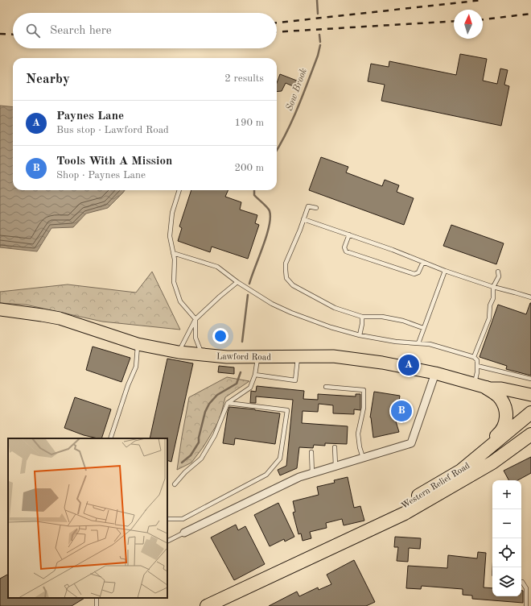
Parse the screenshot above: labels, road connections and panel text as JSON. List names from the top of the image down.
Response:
{
  "streets": {
    "highway": ["Western Relief Road"],
    "main road": ["Lawford Road"]
  },
  "water": ["Sow Brook"],
  "north": "top",
  "page": {
    "search": "Search here",
    "heading": ["Nearby", "2 results"],
    "list": [
      {
        "mark": "A",
        "name": "Paynes Lane",
        "note": "Bus stop · Lawford Road",
        "value": "190 m"
      },
      {
        "mark": "B",
        "name": "Tools With A Mission",
        "note": "Shop · Paynes Lane",
        "value": "200 m"
      }
    ],
    "pins": ["A", "B"],
    "map_buttons": ["+", "−"]
  }
}
